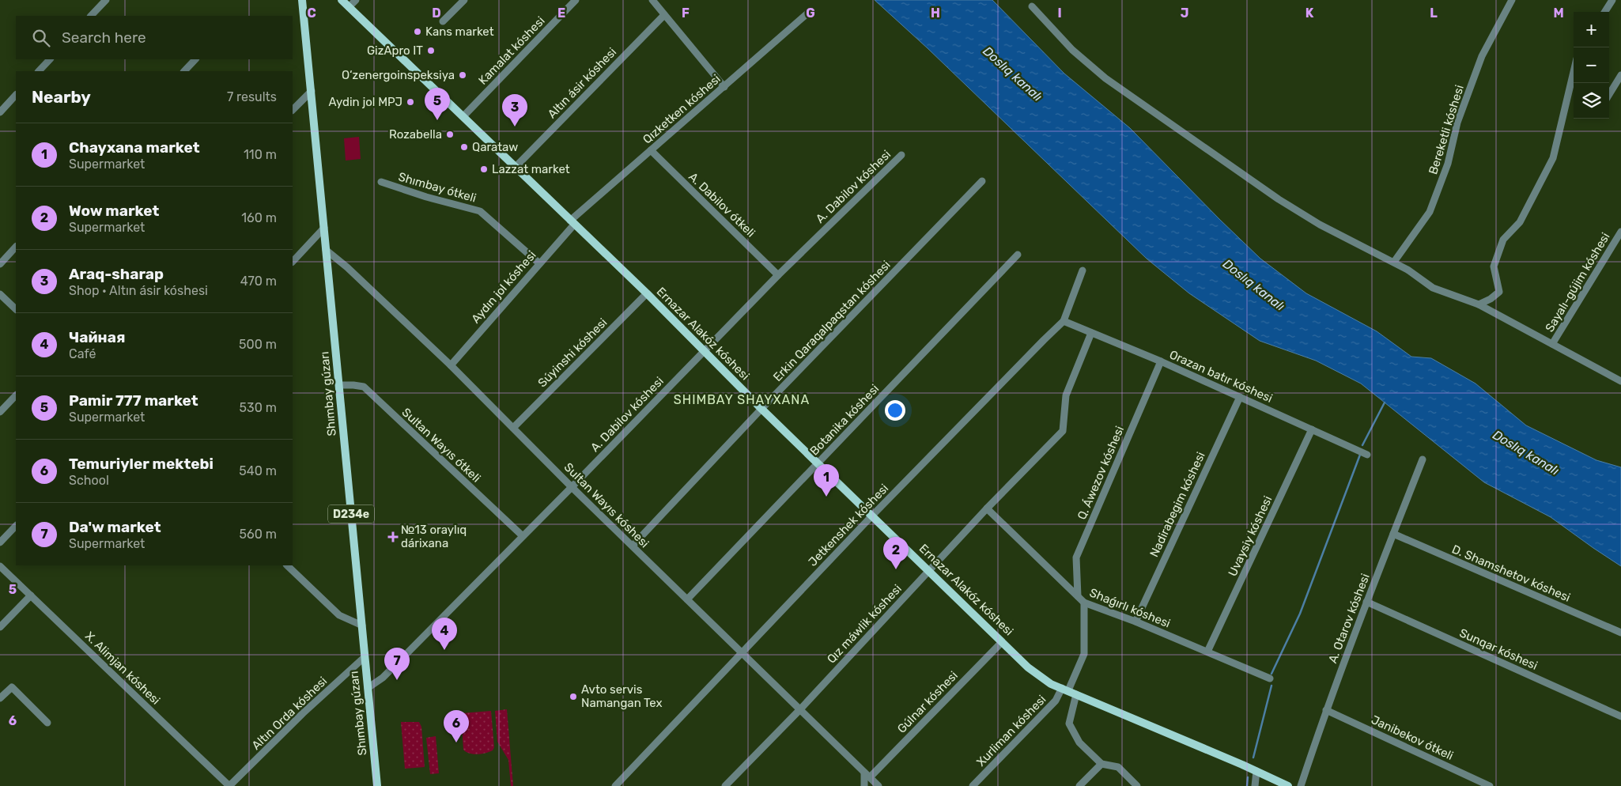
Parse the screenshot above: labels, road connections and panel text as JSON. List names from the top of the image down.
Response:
{
  "streets": {
    "main road": ["Ernazar Alakóz kóshesi", "Shımbay gúzarı", "D234e"],
    "street": [
      "Kamalat kóshesi",
      "Altın ásir kóshesi",
      "Qızketken kóshesi",
      "Bereketli kóshesi",
      "A. Dabilov kóshesi",
      "Shımbay ótkeli",
      "A. Dabilov ótkeli",
      "Sayalı-gújim kóshesi",
      "Aydın jol kóshesi",
      "Erkin Qaraqalpaqstan kóshesi",
      "Súyinshi kóshesi",
      "Orazan batır kóshesi",
      "Botanika kóshesi",
      "Sultan Wayıs ótkeli",
      "Q. Áwezov kóshesi",
      "Nadirabegim kóshesi",
      "Sultan Wayıs kóshesi",
      "Jetkenshek kóshesi",
      "Uvaysiy kóshesi",
      "D. Shamshetov kóshesi",
      "Shaǵırlı kóshesi",
      "A. Otarov kóshesi",
      "Qız máwlik kóshesi",
      "Sunqar kóshesi",
      "X. Alimjan kóshesi",
      "Gúlnar kóshesi",
      "Altın Orda kóshesi",
      "Xurliman kóshesi",
      "Janibekov ótkeli"
    ]
  },
  "crossings": [
    ["Kamalat kóshesi", "Ernazar Alakóz kóshesi"],
    ["Altın ásir kóshesi", "Ernazar Alakóz kóshesi"],
    ["Qızketken kóshesi", "A. Dabilov ótkeli"],
    ["Qızketken kóshesi", "Aydın jol kóshesi"],
    ["Qızketken kóshesi", "Ernazar Alakóz kóshesi"],
    ["A. Dabilov kóshesi", "A. Dabilov ótkeli"],
    ["A. Dabilov kóshesi", "Ernazar Alakóz kóshesi"],
    ["A. Dabilov kóshesi", "Shımbay gúzarı"],
    ["A. Dabilov kóshesi", "Sultan Wayıs ótkeli"],
    ["A. Dabilov kóshesi", "Sultan Wayıs kóshesi"],
    ["Shımbay ótkeli", "Aydın jol kóshesi"],
    ["Aydın jol kóshesi", "Ernazar Alakóz kóshesi"],
    ["Aydın jol kóshesi", "Sultan Wayıs kóshesi"],
    ["Erkin Qaraqalpaqstan kóshesi", "Ernazar Alakóz kóshesi"],
    ["Erkin Qaraqalpaqstan kóshesi", "Sultan Wayıs kóshesi"],
    ["Ernazar Alakóz kóshesi", "Súyinshi kóshesi"],
    ["Ernazar Alakóz kóshesi", "Botanika kóshesi"],
    ["Ernazar Alakóz kóshesi", "Jetkenshek kóshesi"],
    ["Ernazar Alakóz kóshesi", "Qız máwlik kóshesi"],
    ["Ernazar Alakóz kóshesi", "Gúlnar kóshesi"],
    ["Ernazar Alakóz kóshesi", "Xurliman kóshesi"],
    ["Súyinshi kóshesi", "Sultan Wayıs kóshesi"],
    ["Orazan batır kóshesi", "Q. Áwezov kóshesi"],
    ["Orazan batır kóshesi", "Nadirabegim kóshesi"],
    ["Orazan batır kóshesi", "Jetkenshek kóshesi"],
    ["Orazan batır kóshesi", "Uvaysiy kóshesi"],
    ["Orazan batır kóshesi", "Qız máwlik kóshesi"],
    ["Shımbay gúzarı", "Sultan Wayıs ótkeli"],
    ["Shımbay gúzarı", "Sultan Wayıs kóshesi"],
    ["Shımbay gúzarı", "Altın Orda kóshesi"],
    ["Botanika kóshesi", "Sultan Wayıs kóshesi"],
    ["Q. Áwezov kóshesi", "Shaǵırlı kóshesi"],
    ["Nadirabegim kóshesi", "Shaǵırlı kóshesi"],
    ["Sultan Wayıs kóshesi", "Jetkenshek kóshesi"],
    ["Sultan Wayıs kóshesi", "Qız máwlik kóshesi"],
    ["Sultan Wayıs kóshesi", "Gúlnar kóshesi"],
    ["Uvaysiy kóshesi", "Shaǵırlı kóshesi"],
    ["D. Shamshetov kóshesi", "A. Otarov kóshesi"],
    ["Shaǵırlı kóshesi", "Qız máwlik kóshesi"],
    ["Shaǵırlı kóshesi", "Xurliman kóshesi"],
    ["A. Otarov kóshesi", "Sunqar kóshesi"],
    ["A. Otarov kóshesi", "Janibekov ótkeli"],
    ["X. Alimjan kóshesi", "Altın Orda kóshesi"]
  ],
  "districts": ["SHIMBAY SHAYXANA"],
  "water": ["Doslıq kanalı"],
  "places": {
    "other": [
      "Kans market",
      "GizApro IT",
      "O‘zenergoinspeksiya",
      "Aydin jol MPJ",
      "Rozabella",
      "Qarataw",
      "Lazzat market",
      "Avto servis Namangan Tex"
    ],
    "health": ["№13 oraylıq dárixana"]
  },
  "page": {
    "map_buttons": ["+", "−"],
    "search": "Search here",
    "heading": ["Nearby", "7 results"],
    "pins": [
      "5",
      "3",
      "1",
      "2",
      "4",
      "7",
      "6"
    ],
    "list": [
      {
        "mark": "1",
        "name": "Chayxana market",
        "note": "Supermarket",
        "value": "110 m"
      },
      {
        "mark": "2",
        "name": "Wow market",
        "note": "Supermarket",
        "value": "160 m"
      },
      {
        "mark": "3",
        "name": "Araq-sharap",
        "note": "Shop · Altın ásir kóshesi",
        "value": "470 m"
      },
      {
        "mark": "4",
        "name": "Чайная",
        "note": "Café",
        "value": "500 m"
      },
      {
        "mark": "5",
        "name": "Pamir 777 market",
        "note": "Supermarket",
        "value": "530 m"
      },
      {
        "mark": "6",
        "name": "Temuriyler mektebi",
        "note": "School",
        "value": "540 m"
      },
      {
        "mark": "7",
        "name": "Da'w market",
        "note": "Supermarket",
        "value": "560 m"
      }
    ]
  },
  "grid": {
    "columns": [
      "C",
      "D",
      "E",
      "F",
      "G",
      "H",
      "I",
      "J",
      "K",
      "L",
      "M"
    ],
    "rows": ["5", "6"]
  }
}
